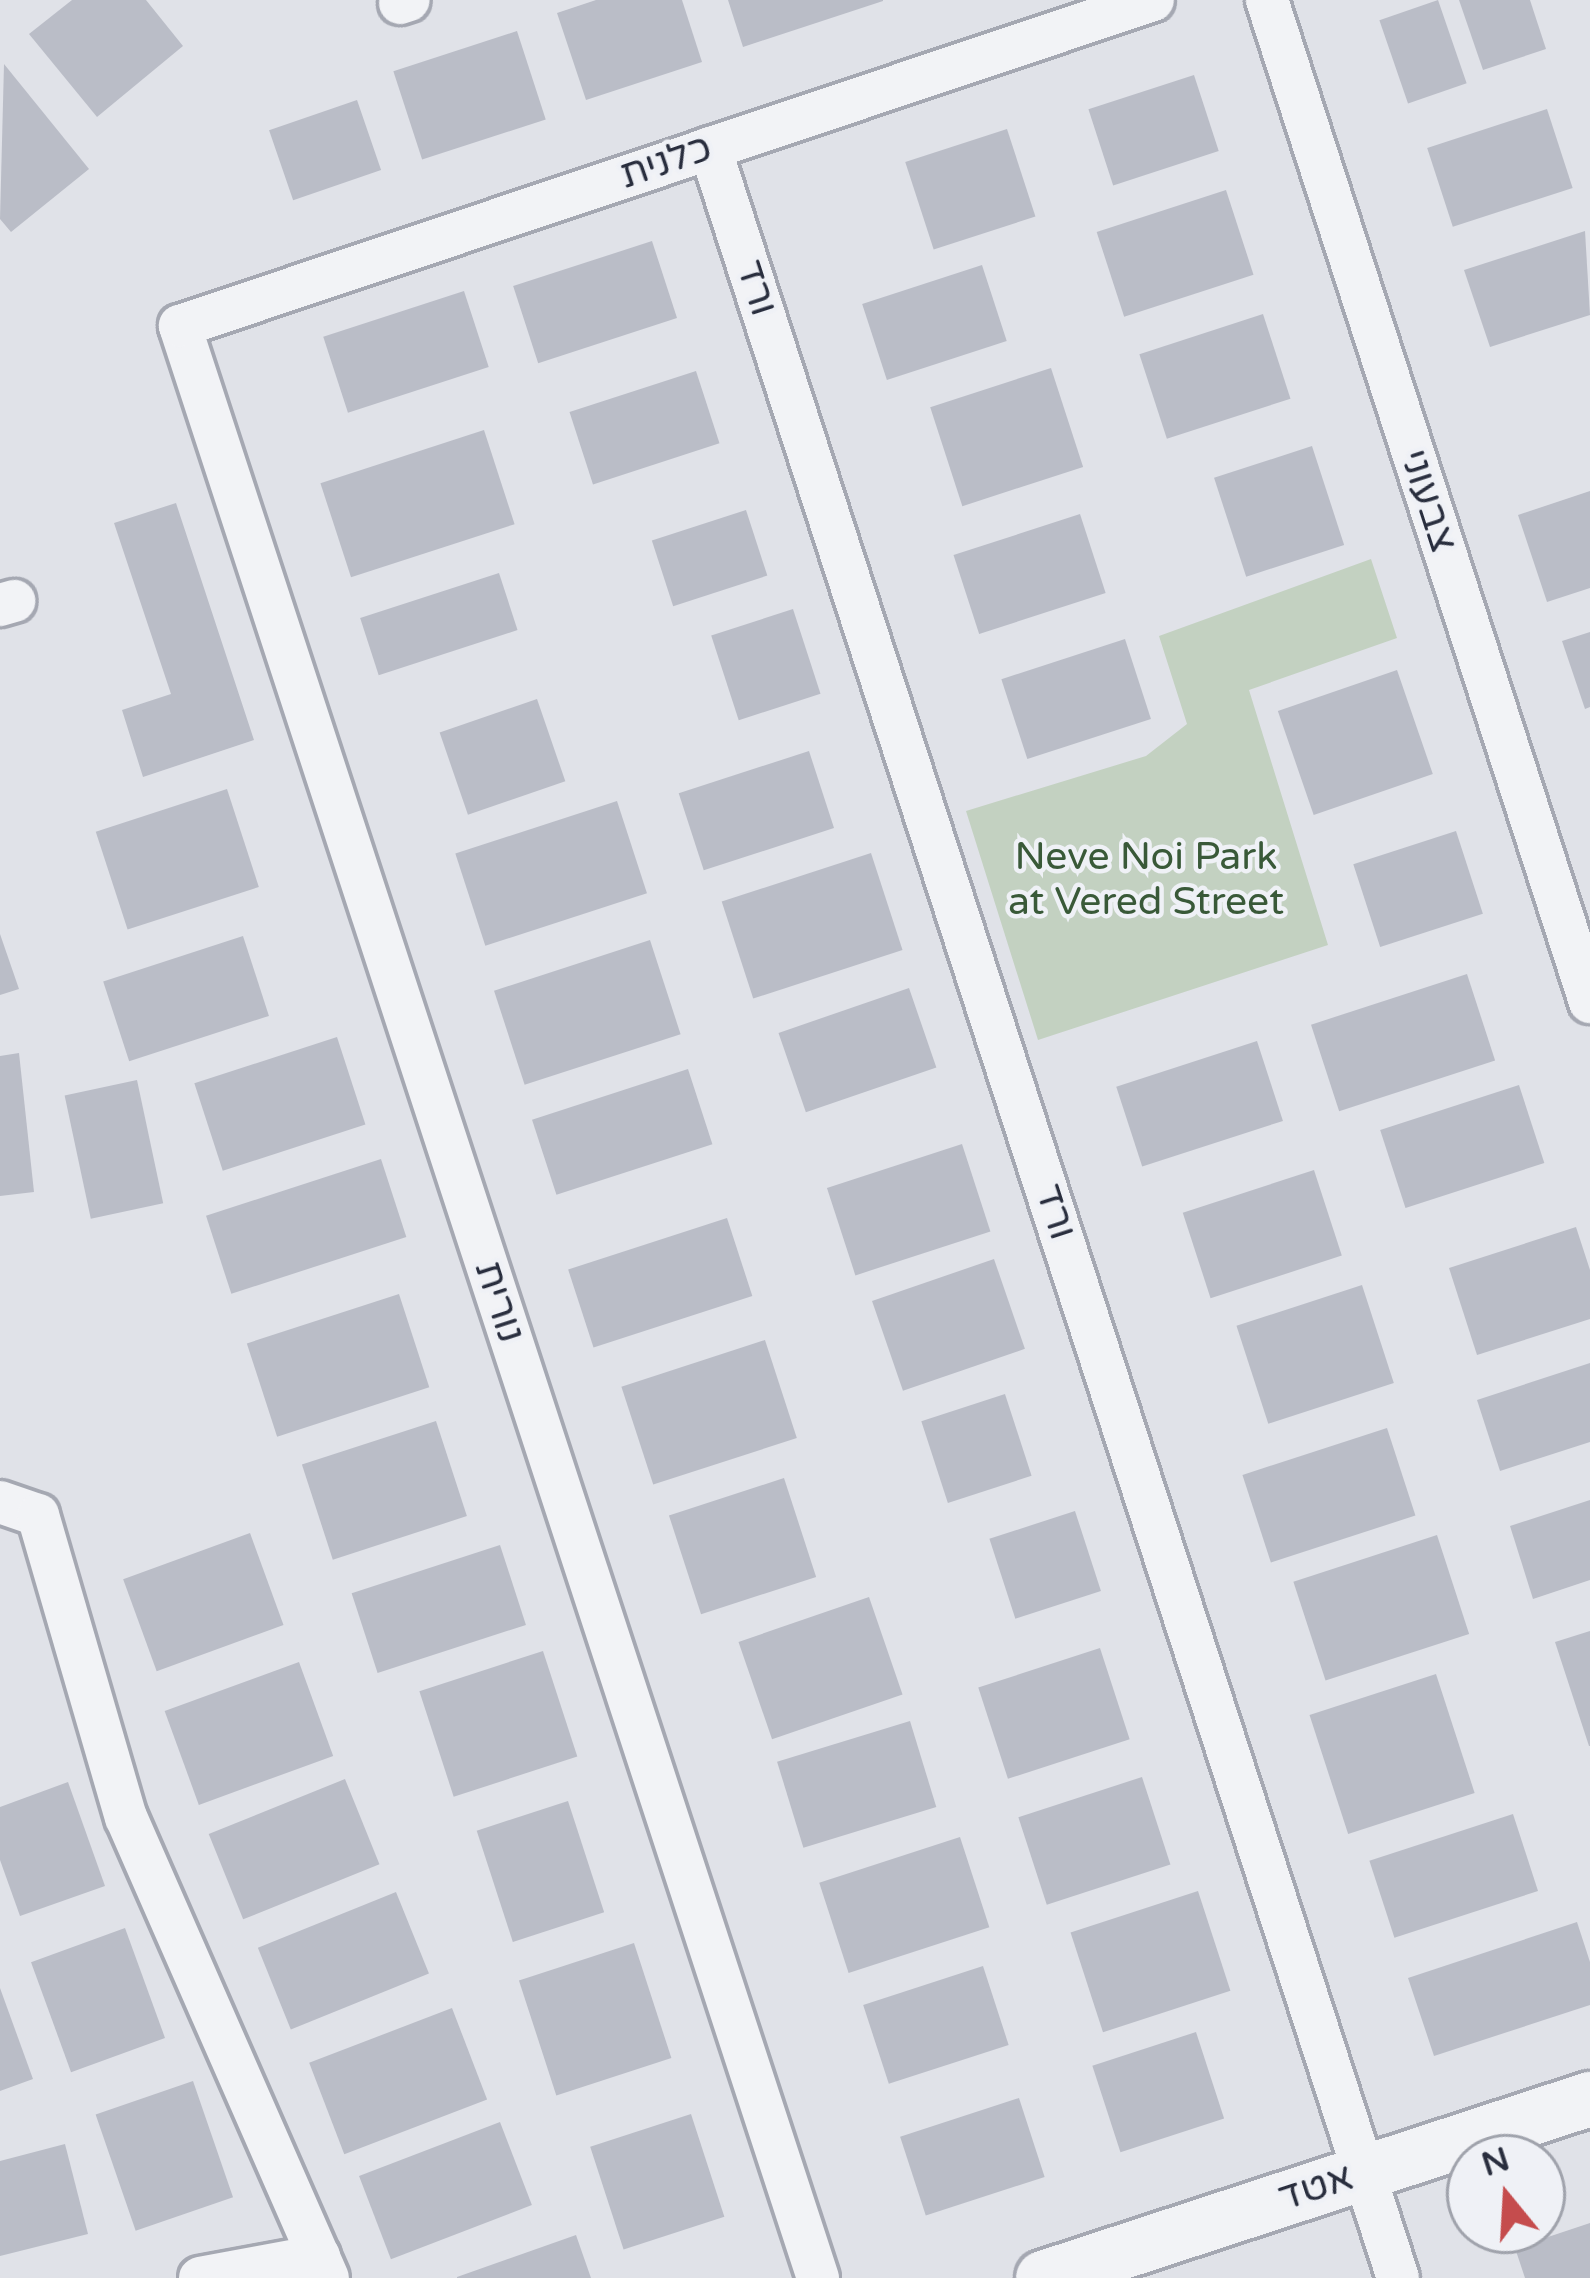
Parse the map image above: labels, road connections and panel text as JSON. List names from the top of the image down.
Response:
{
  "streets": {
    "street": [
      "כלנית",
      "ורד",
      "צבעוני",
      "נורית",
      "אטד"
    ]
  },
  "crossings": [
    ["כלנית", "ורד"],
    ["כלנית", "נורית"],
    ["ורד", "אטד"]
  ],
  "parks": ["Neve Noi Park at Vered Street"],
  "north": "top"
}
